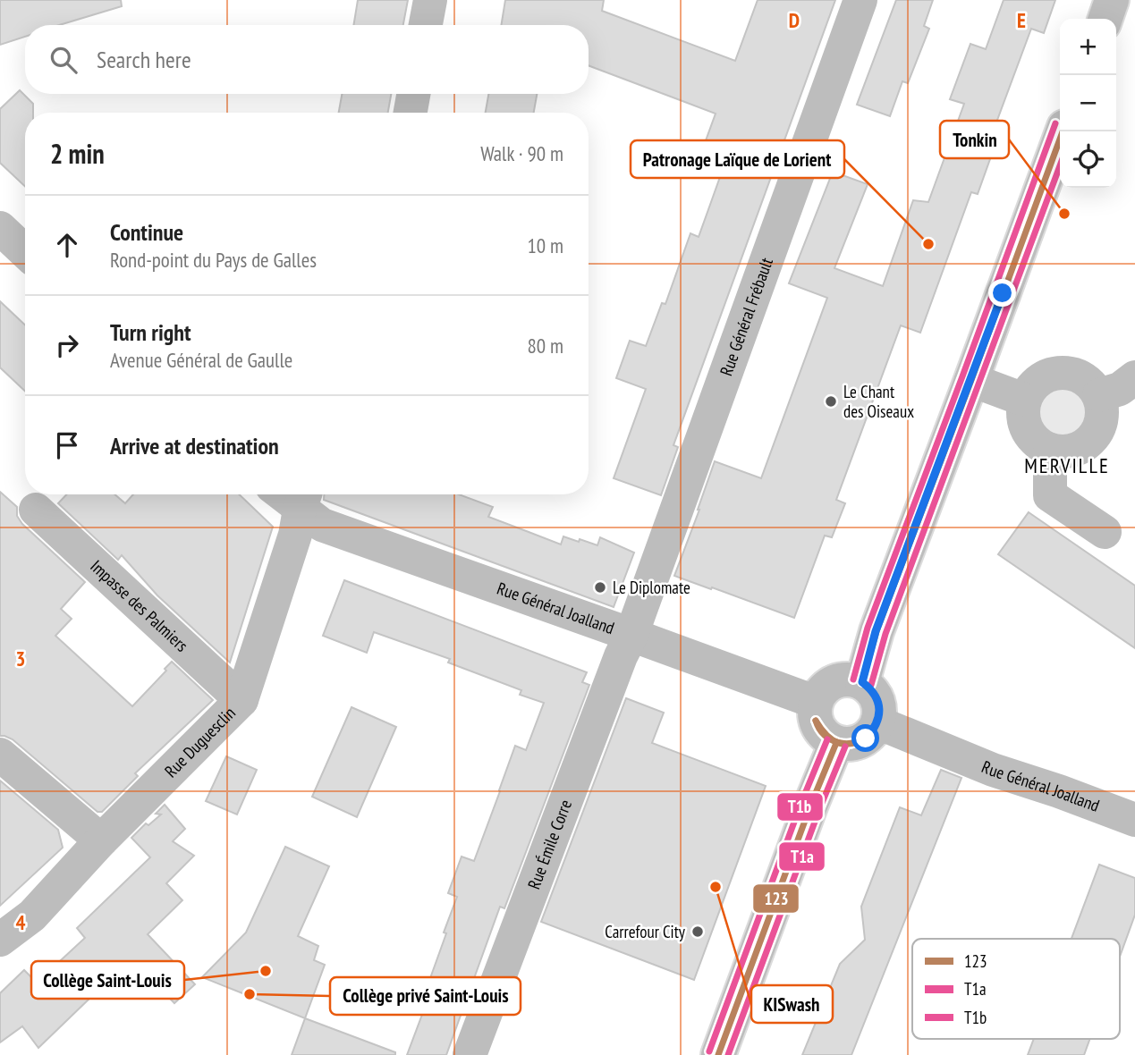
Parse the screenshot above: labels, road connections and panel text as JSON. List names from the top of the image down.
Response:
{
  "streets": {
    "street": [
      "Rue Général Frébault",
      "Impasse des Palmiers",
      "Rue Général Joalland",
      "Rue Duguesclin",
      "Rue Émile Corre"
    ]
  },
  "crossings": [
    ["Rue Général Frébault", "Rue Général Joalland"],
    ["Rue Général Frébault", "Rue Émile Corre"],
    ["Impasse des Palmiers", "Rue Duguesclin"],
    ["Rue Général Joalland", "Rue Duguesclin"],
    ["Rue Général Joalland", "Rue Émile Corre"]
  ],
  "districts": ["MERVILLE"],
  "places": [
    "Tonkin",
    "Patronage Laïque de Lorient",
    "Le Chant des Oiseaux",
    "Le Diplomate",
    "KISwash",
    "Carrefour City",
    "Collège Saint-Louis",
    "Collège privé Saint-Louis"
  ],
  "lines": ["transit line T1b", "transit line 123", "transit line T1a"],
  "legend": ["123", "T1a", "T1b"],
  "page": {
    "map_buttons": ["+", "−"],
    "search": "Search here",
    "heading": ["2 min", "Walk · 90 m"],
    "list": [
      ["Continue", "Rond-point du Pays de Galles", "10 m"],
      ["Turn right", "Avenue Général de Gaulle", "80 m"],
      "Arrive at destination"
    ]
  },
  "grid": {
    "columns": ["D", "E"],
    "rows": ["3", "4"]
  }
}
